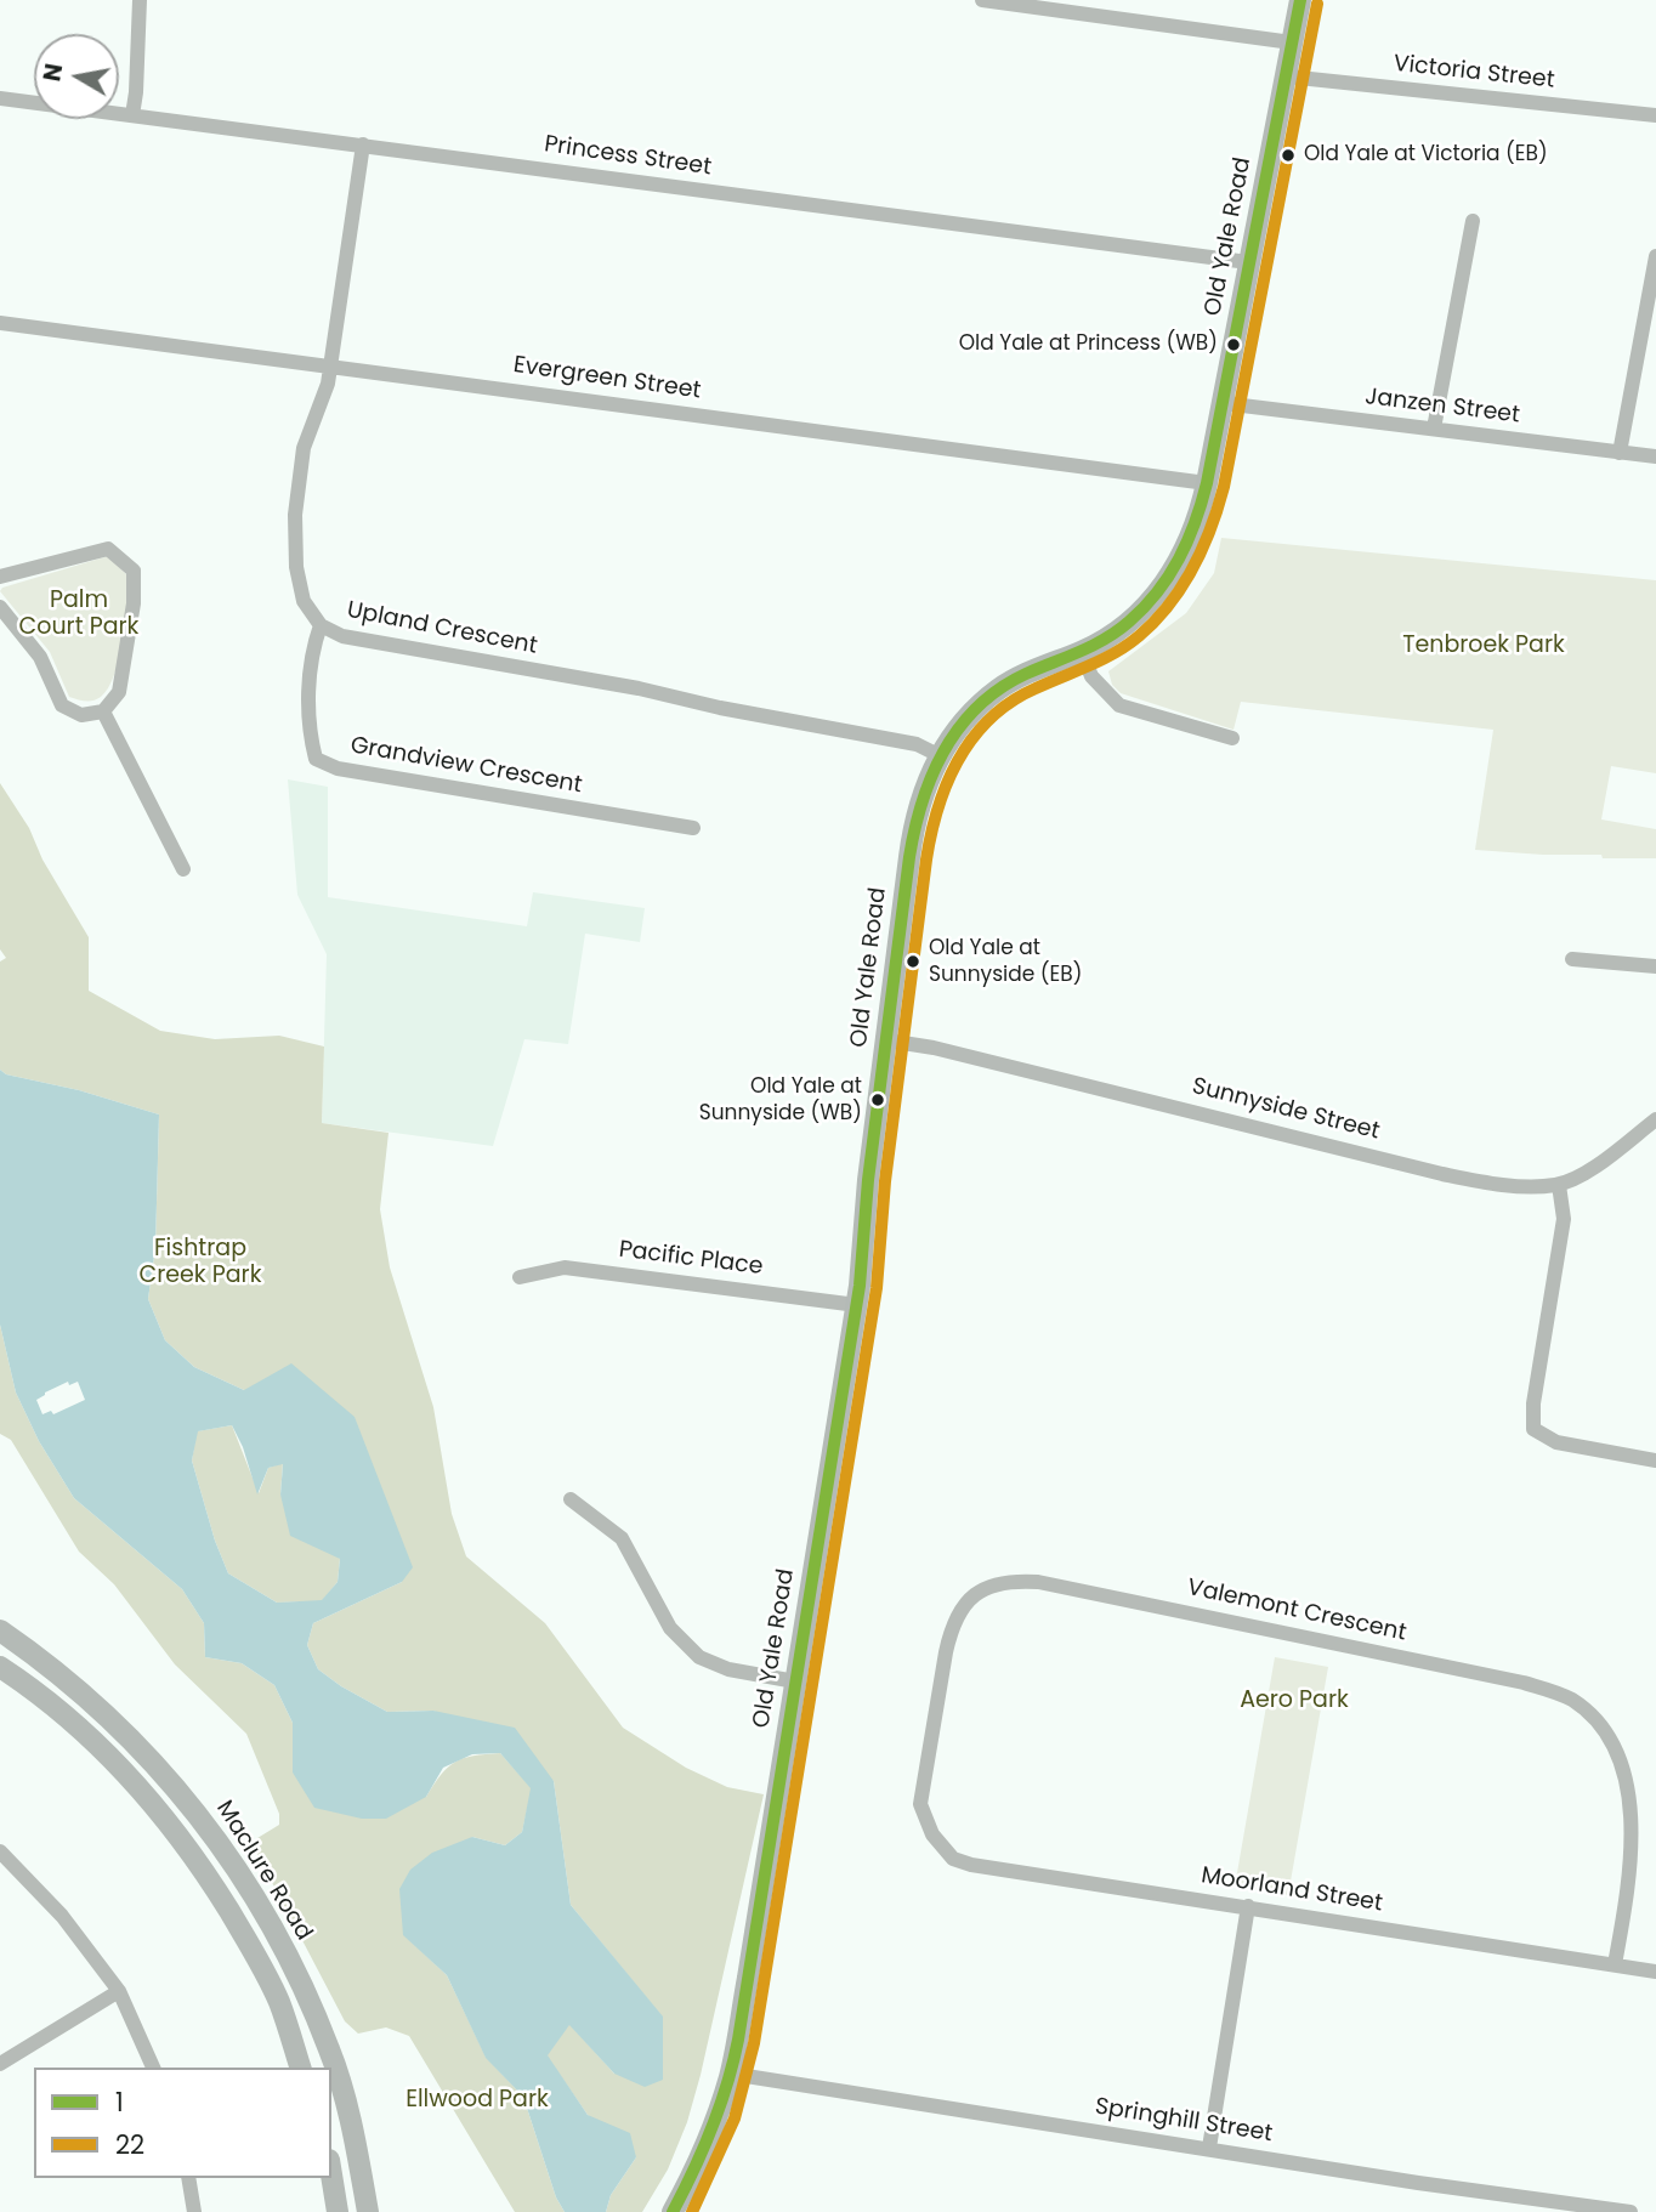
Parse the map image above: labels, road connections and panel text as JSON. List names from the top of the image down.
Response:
{
  "streets": {
    "street": [
      "Victoria Street",
      "Princess Street",
      "Old Yale Road",
      "Evergreen Street",
      "Janzen Street",
      "Upland Crescent",
      "Grandview Crescent",
      "Sunnyside Street",
      "Pacific Place",
      "Valemont Crescent",
      "Maclure Road",
      "Moorland Street",
      "Springhill Street"
    ]
  },
  "crossings": [
    ["Victoria Street", "Old Yale Road"],
    ["Princess Street", "Old Yale Road"],
    ["Princess Street", "Upland Crescent"],
    ["Old Yale Road", "Evergreen Street"],
    ["Old Yale Road", "Janzen Street"],
    ["Old Yale Road", "Upland Crescent"],
    ["Old Yale Road", "Sunnyside Street"],
    ["Old Yale Road", "Pacific Place"],
    ["Old Yale Road", "Springhill Street"],
    ["Evergreen Street", "Upland Crescent"],
    ["Upland Crescent", "Grandview Crescent"],
    ["Valemont Crescent", "Moorland Street"]
  ],
  "parks": [
    "Palm Court Park",
    "Tenbroek Park",
    "Fishtrap Creek Park",
    "Aero Park",
    "Ellwood Park"
  ],
  "places": [
    "Old Yale at Victoria (EB)",
    "Old Yale at Princess (WB)",
    "Old Yale at Sunnyside (EB)",
    "Old Yale at Sunnyside (WB)"
  ],
  "lines": ["transit line 1", "transit line 22"],
  "legend": ["1", "22"],
  "north": "left"
}
